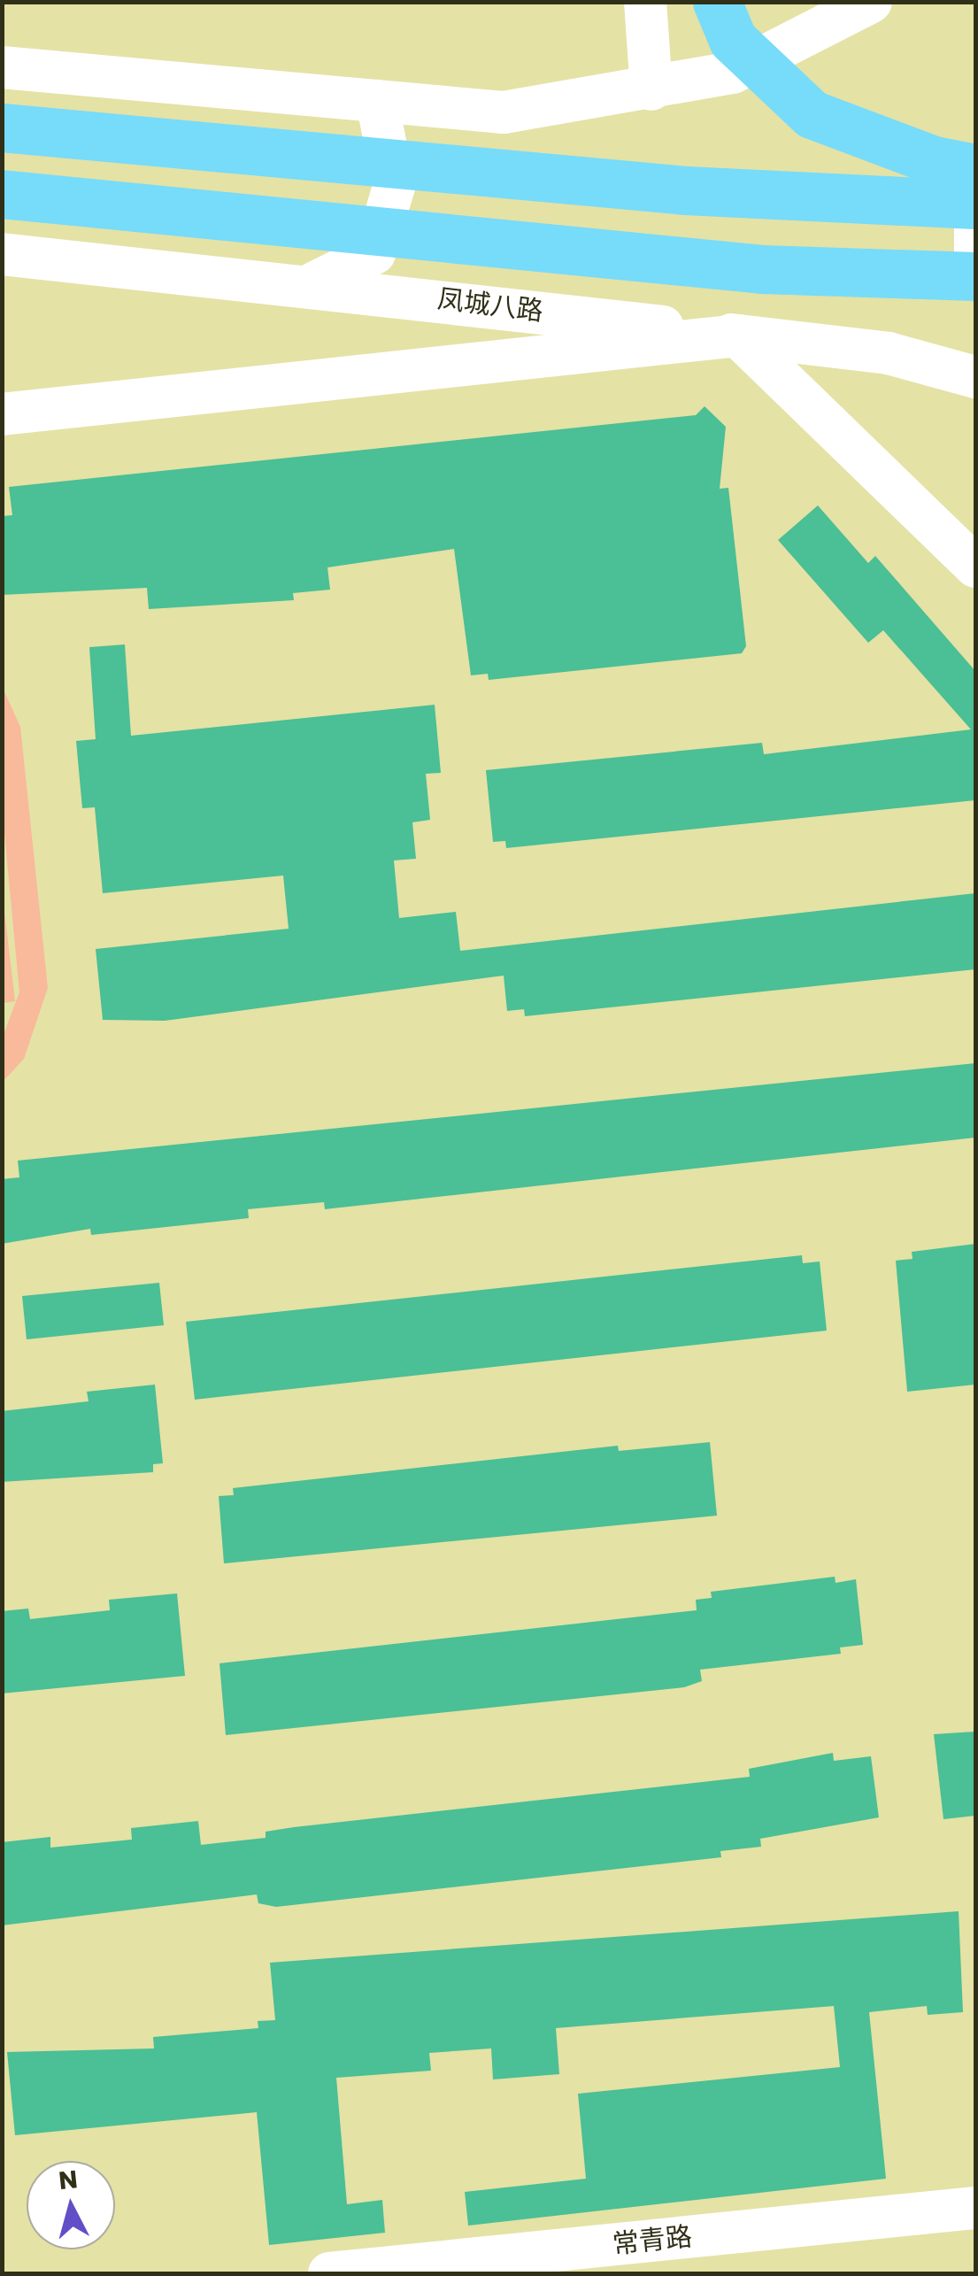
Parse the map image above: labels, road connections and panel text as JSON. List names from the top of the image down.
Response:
{
  "streets": {
    "street": ["凤城八路", "常青路"]
  },
  "north": "top"
}
